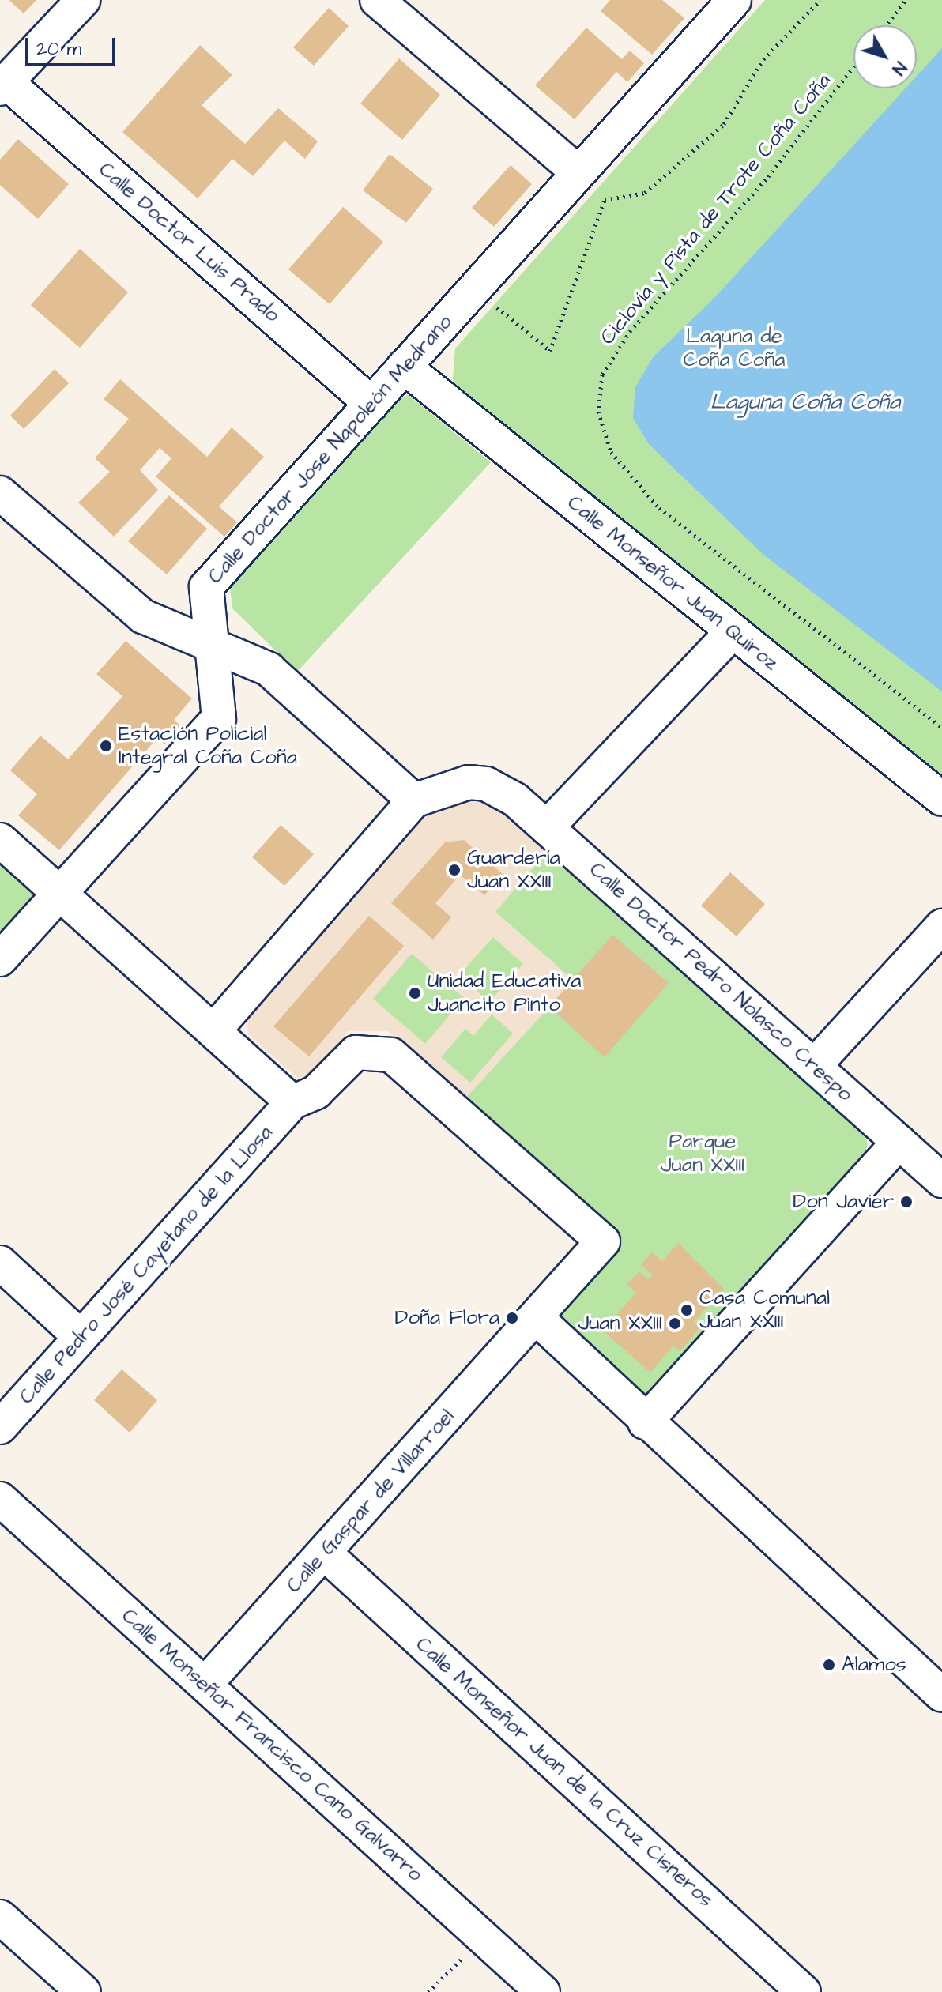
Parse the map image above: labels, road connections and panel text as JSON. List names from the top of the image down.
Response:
{
  "streets": {
    "street": [
      "Calle Doctor Luis Prado",
      "Calle Doctor Jose Napoleón Medrano",
      "Calle Monseñor Juan Quiroz",
      "Calle Doctor Pedro Nolasco Crespo",
      "Calle Pedro José Cayetano de la Llosa",
      "Calle Gaspar de Villarroel",
      "Calle Monseñor Francisco Cano Galvarro",
      "Calle Monseñor Juan de la Cruz Cisneros"
    ],
    "path": ["Ciclovía y Pista de Trote Coña Coña"]
  },
  "crossings": [
    ["Calle Doctor Luis Prado", "Calle Doctor Jose Napoleón Medrano"],
    ["Calle Doctor Jose Napoleón Medrano", "Calle Monseñor Juan Quiroz"],
    ["Calle Pedro José Cayetano de la Llosa", "Calle Gaspar de Villarroel"],
    ["Calle Gaspar de Villarroel", "Calle Monseñor Francisco Cano Galvarro"],
    ["Calle Gaspar de Villarroel", "Calle Monseñor Juan de la Cruz Cisneros"]
  ],
  "water": ["Laguna Coña Coña"],
  "parks": ["Laguna de Coña Coña", "Parque Juan XXIII"],
  "places": [
    "Estación Policial Integral Coña Coña",
    "Guardería Juan XXIII",
    "Unidad Educativa Juancito Pinto",
    "Don Javier",
    "Casa Comunal Juan XXIII",
    "Doña Flora",
    "Juan XXIII",
    "Alamos"
  ],
  "scale_bar": "20 m",
  "north": "bottom right"
}
